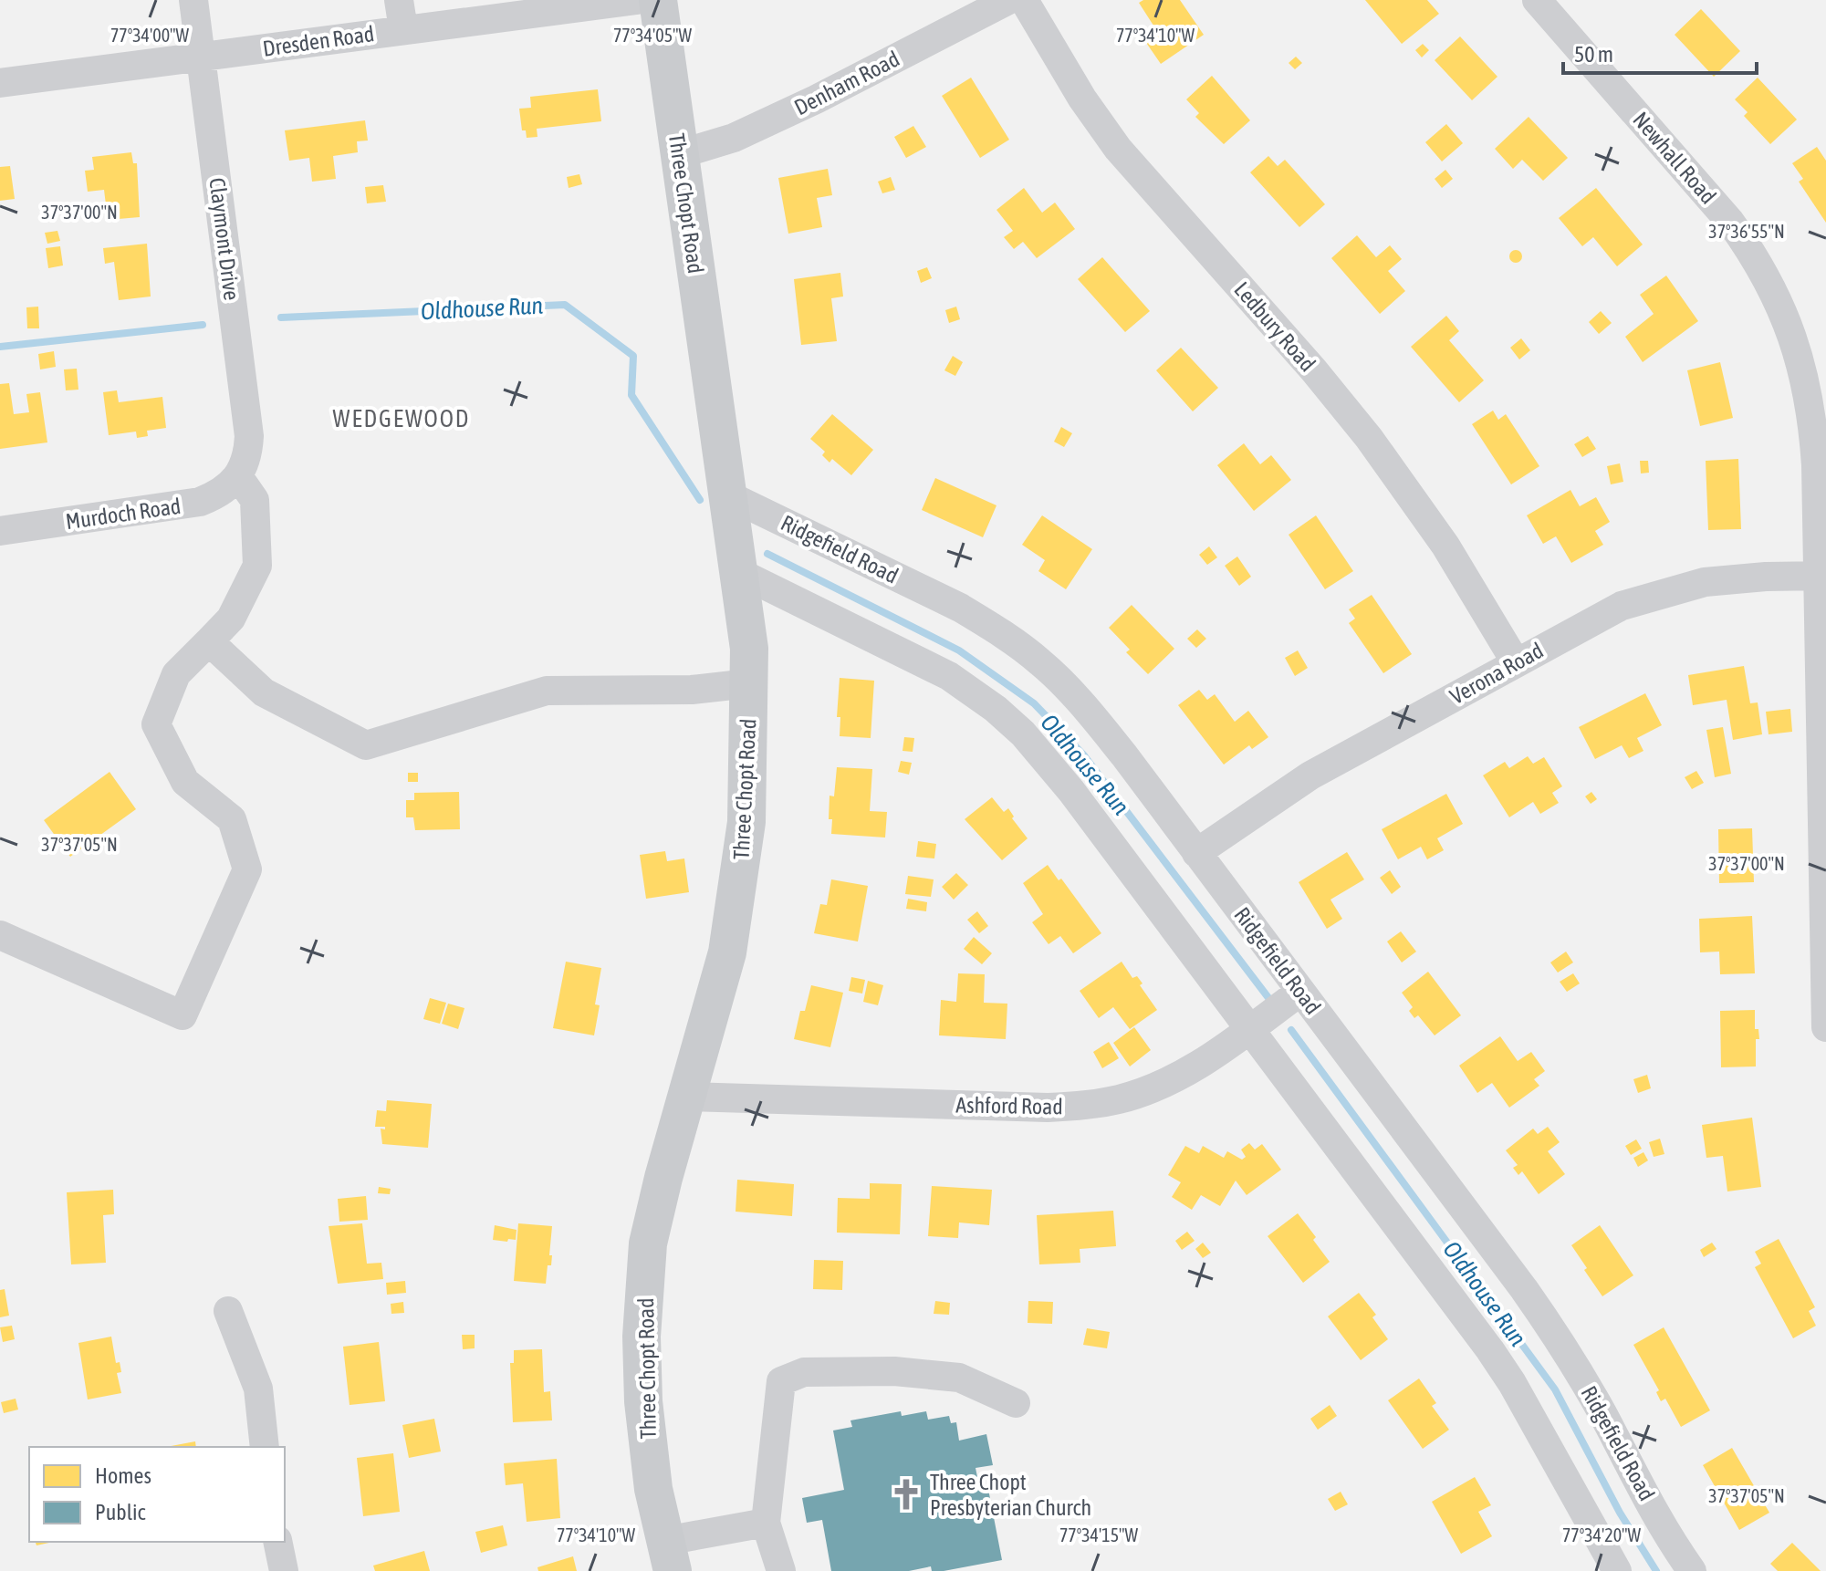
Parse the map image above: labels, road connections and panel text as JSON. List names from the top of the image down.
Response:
{
  "streets": {
    "main road": ["Three Chopt Road"],
    "street": [
      "Dresden Road",
      "Denham Road",
      "Newhall Road",
      "Claymont Drive",
      "Ledbury Road",
      "Murdoch Road",
      "Ridgefield Road",
      "Verona Road",
      "Ashford Road"
    ]
  },
  "crossings": [
    ["Dresden Road", "Claymont Drive"],
    ["Denham Road", "Three Chopt Road"],
    ["Newhall Road", "Verona Road"],
    ["Three Chopt Road", "Ridgefield Road"],
    ["Three Chopt Road", "Ashford Road"],
    ["Claymont Drive", "Murdoch Road"],
    ["Ledbury Road", "Verona Road"],
    ["Ridgefield Road", "Verona Road"],
    ["Ridgefield Road", "Ashford Road"]
  ],
  "districts": ["WEDGEWOOD"],
  "water": ["Oldhouse Run"],
  "places": {
    "church": ["Three Chopt Presbyterian Church"]
  },
  "legend": ["Homes", "Public"],
  "scale_bar": "50 m",
  "coordinates": [
    "77°34'00\"W",
    "77°34'05\"W",
    "77°34'10\"W",
    "37°37'00\"N",
    "37°36'55\"N",
    "37°37'05\"N",
    "77°34'15\"W",
    "77°34'20\"W"
  ]
}
